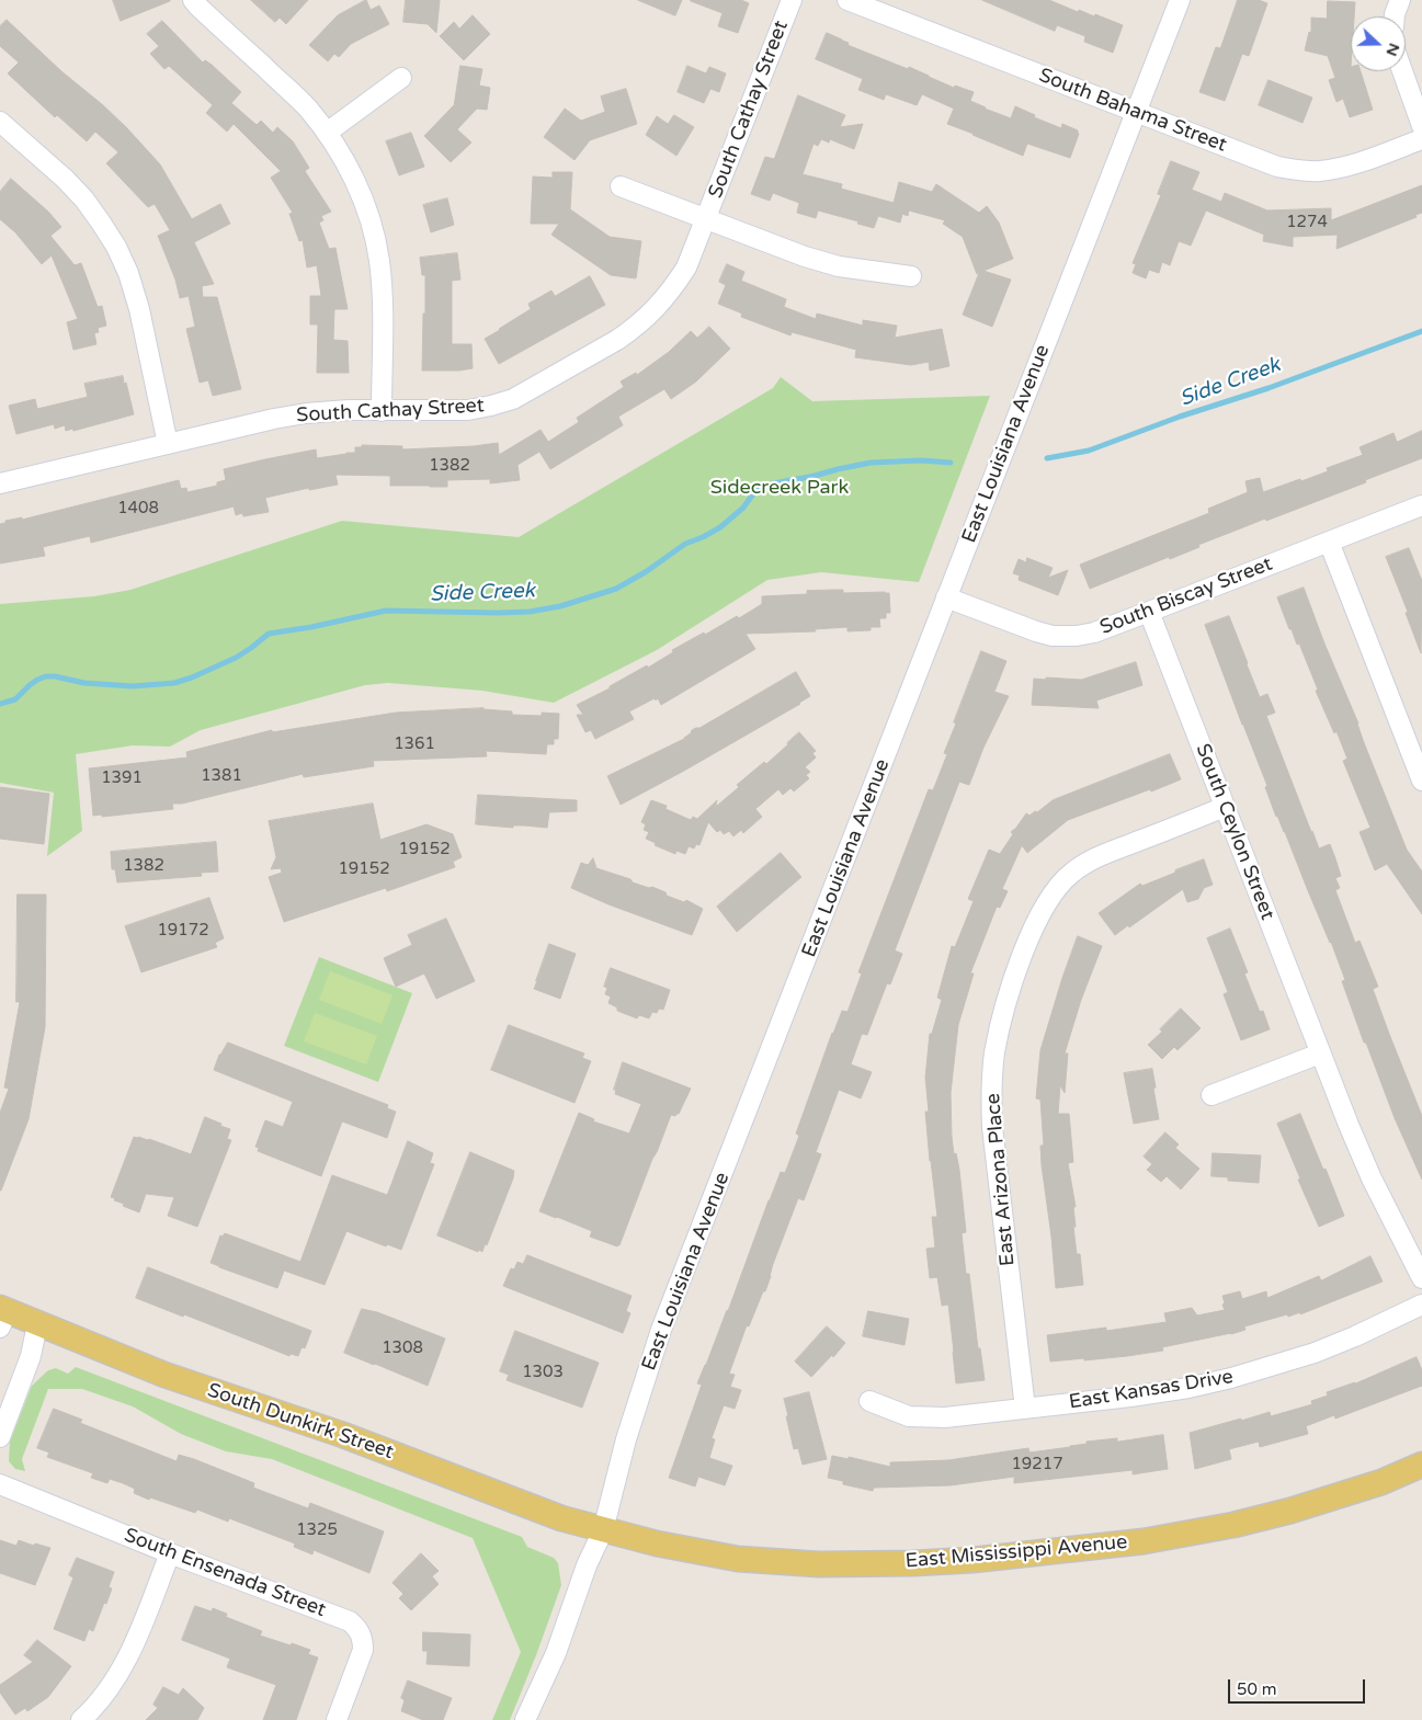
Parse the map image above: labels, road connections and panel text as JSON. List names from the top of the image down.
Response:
{
  "streets": {
    "main road": ["South Dunkirk Street", "East Mississippi Avenue"],
    "street": [
      "South Cathay Street",
      "South Bahama Street",
      "East Louisiana Avenue",
      "South Biscay Street",
      "South Ceylon Street",
      "East Arizona Place",
      "East Kansas Drive",
      "South Ensenada Street"
    ]
  },
  "crossings": [
    ["South Bahama Street", "East Louisiana Avenue"],
    ["East Louisiana Avenue", "South Biscay Street"],
    ["East Louisiana Avenue", "South Dunkirk Street"],
    ["East Louisiana Avenue", "East Mississippi Avenue"],
    ["South Biscay Street", "South Ceylon Street"],
    ["South Ceylon Street", "East Arizona Place"],
    ["East Arizona Place", "East Kansas Drive"],
    ["South Dunkirk Street", "East Mississippi Avenue"]
  ],
  "water": ["Side Creek"],
  "parks": ["Sidecreek Park"],
  "house_numbers": [
    "1274",
    "1382",
    "1408",
    "1361",
    "1381",
    "1391",
    "19152",
    "1382",
    "19152",
    "19172",
    "1308",
    "1303",
    "19217",
    "1325"
  ],
  "scale_bar": "50 m",
  "north": "right"
}
